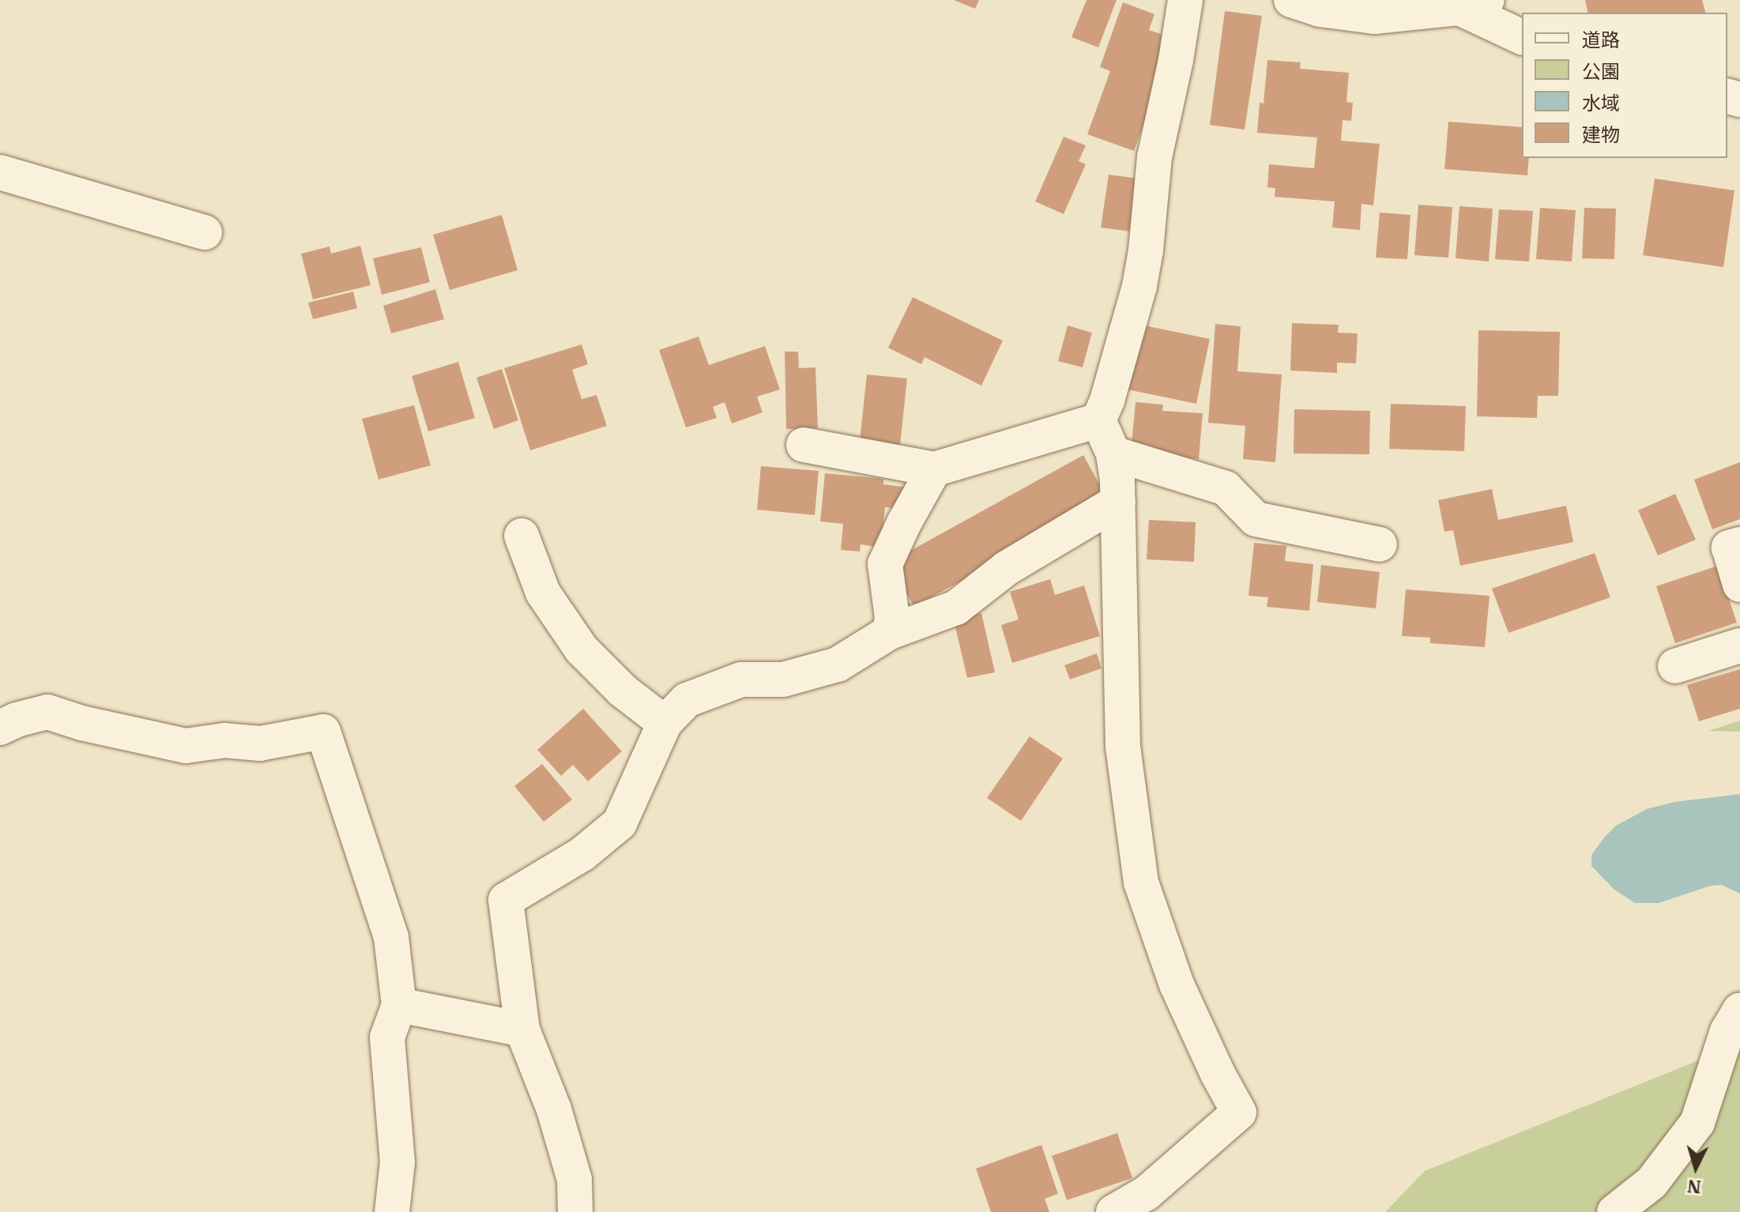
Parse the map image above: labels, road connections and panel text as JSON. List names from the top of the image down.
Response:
{
  "legend": [
    "道路",
    "公園",
    "水域",
    "建物"
  ],
  "north": "bottom"
}
